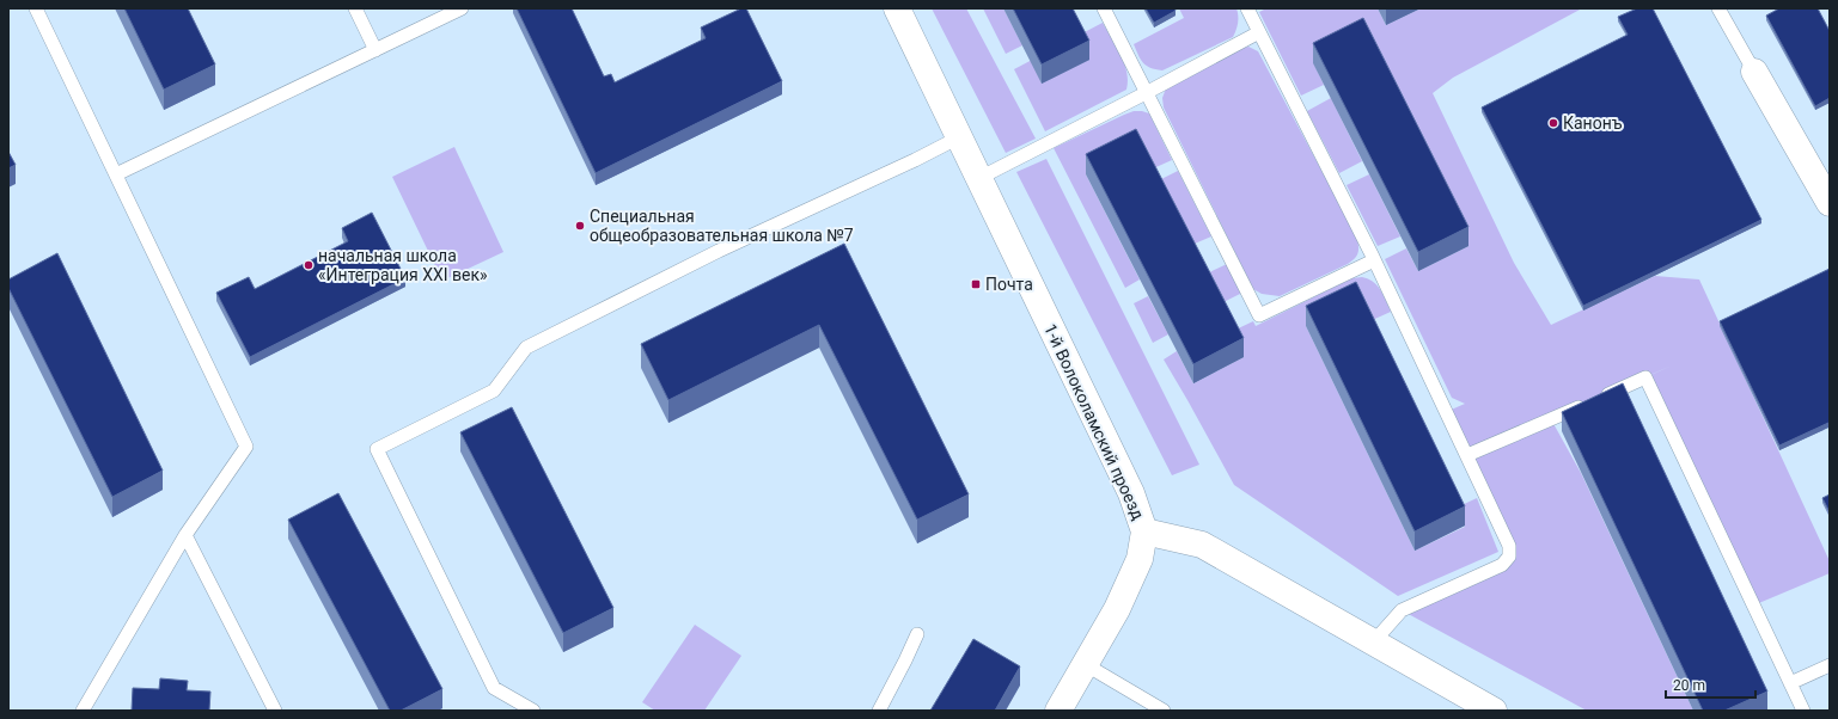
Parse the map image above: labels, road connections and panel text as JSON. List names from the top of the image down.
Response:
{
  "streets": {
    "street": ["1-й Волоколамский проезд"]
  },
  "places": {
    "other": ["Канонъ", "Специальная общеобразовательная школа №7", "начальная школа «Интеграция XXI век»"],
    "transit": ["Почта"]
  },
  "scale_bar": "20 m"
}
